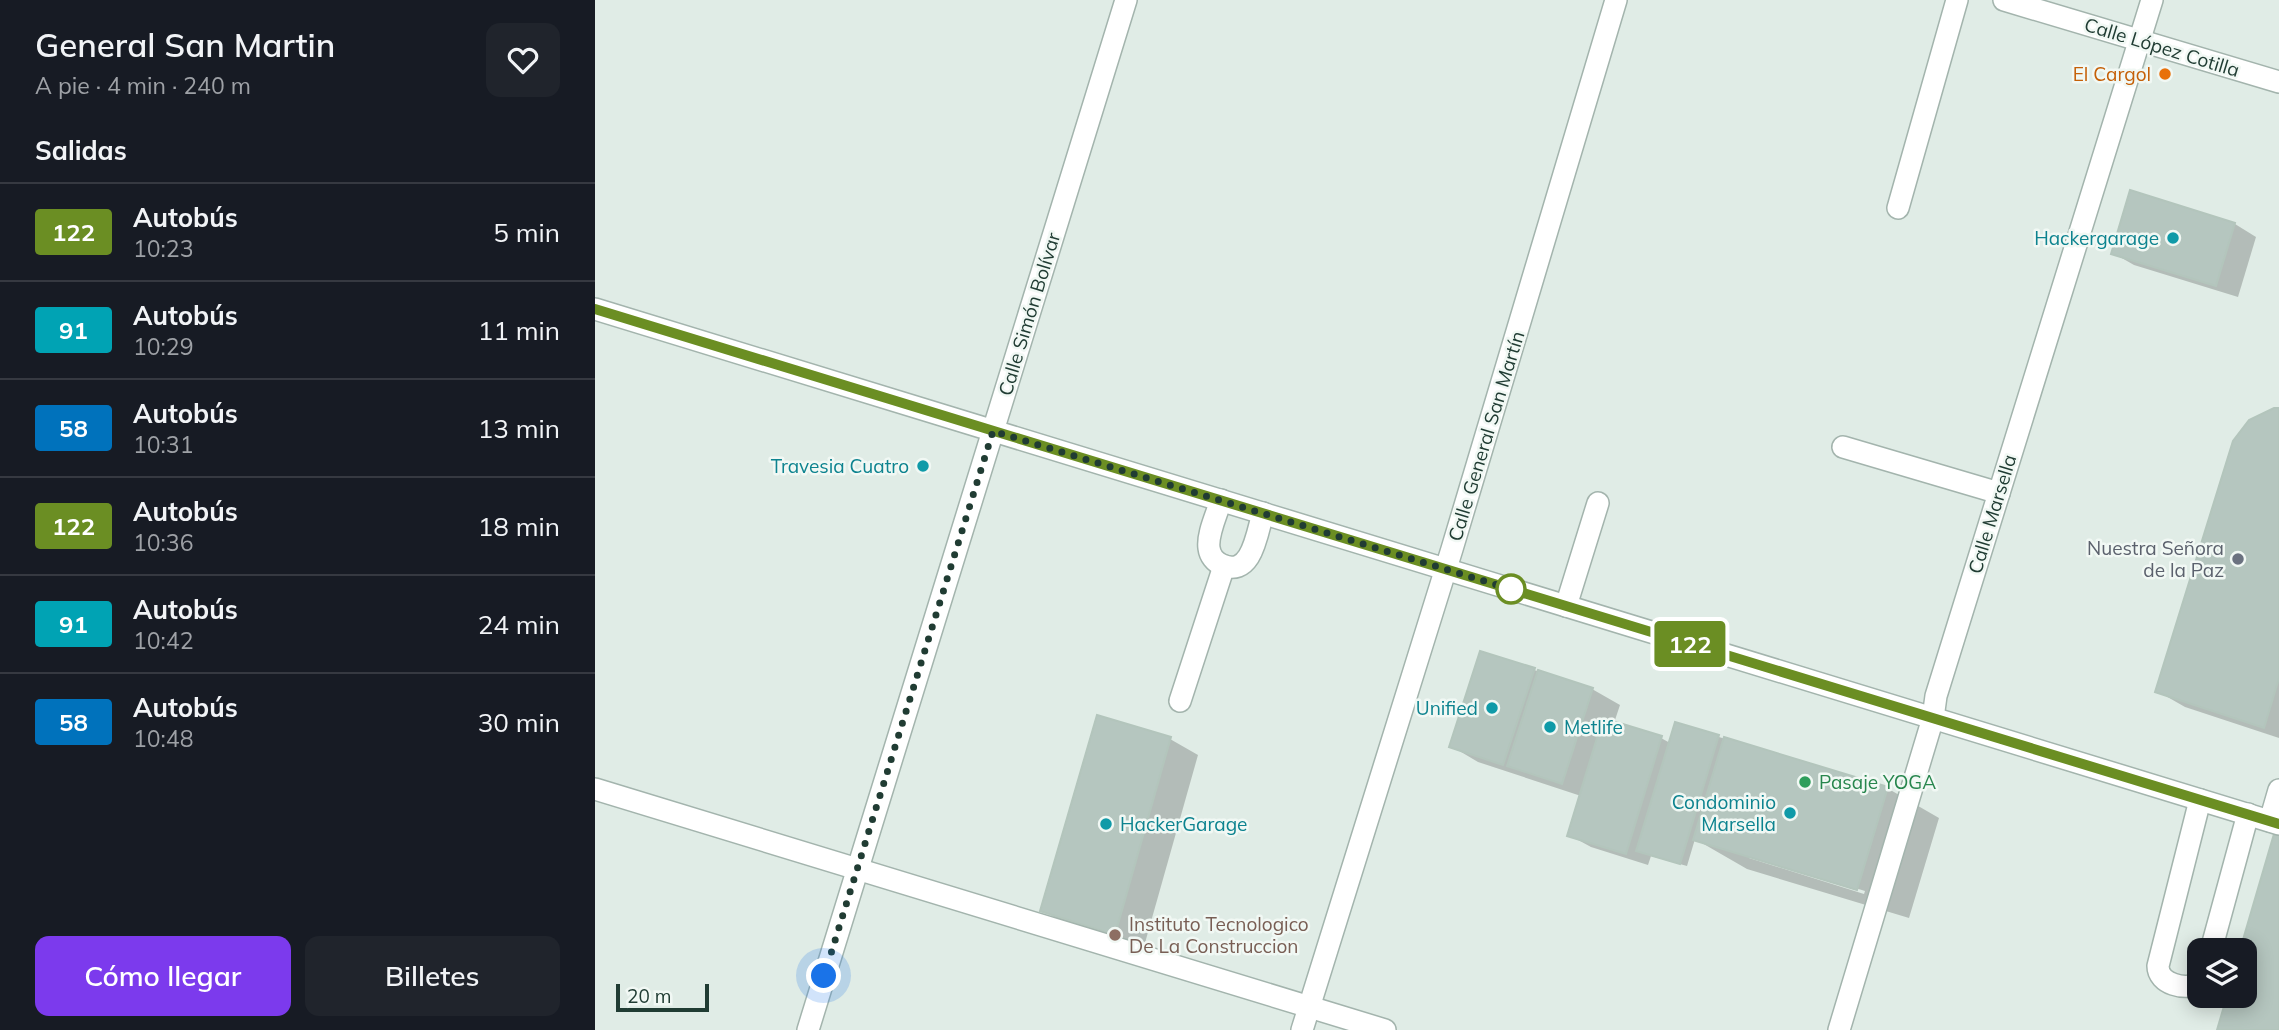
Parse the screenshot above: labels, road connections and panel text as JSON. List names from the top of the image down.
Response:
{
  "streets": {
    "street": [
      "Calle López Cotilla",
      "Calle Simón Bolívar",
      "Calle General San Martín",
      "Calle Marsella"
    ]
  },
  "crossings": [
    ["Calle López Cotilla", "Calle Marsella"]
  ],
  "places": [
    "El Cargol",
    "Hackergarage",
    "Travesia Cuatro",
    "Nuestra Señora de la Paz",
    "Unified",
    "Metlife",
    "Pasaje YOGA",
    "Condominio Marsella",
    "HackerGarage",
    "Instituto Tecnologico De La Construccion"
  ],
  "lines": ["bus line 122"],
  "scale_bar": "20 m",
  "page": {
    "heading": [
      ["General San Martin", "A pie · 4 min · 240 m"],
      "Salidas"
    ],
    "on_map": "122",
    "list": [
      {
        "mark": "122",
        "name": "Autobús",
        "note": "10:23",
        "value": "5 min"
      },
      {
        "mark": "91",
        "name": "Autobús",
        "note": "10:29",
        "value": "11 min"
      },
      {
        "mark": "58",
        "name": "Autobús",
        "note": "10:31",
        "value": "13 min"
      },
      {
        "mark": "122",
        "name": "Autobús",
        "note": "10:36",
        "value": "18 min"
      },
      {
        "mark": "91",
        "name": "Autobús",
        "note": "10:42",
        "value": "24 min"
      },
      {
        "mark": "58",
        "name": "Autobús",
        "note": "10:48",
        "value": "30 min"
      }
    ],
    "buttons": ["Cómo llegar", "Billetes"],
    "scale": "20 m"
  }
}
